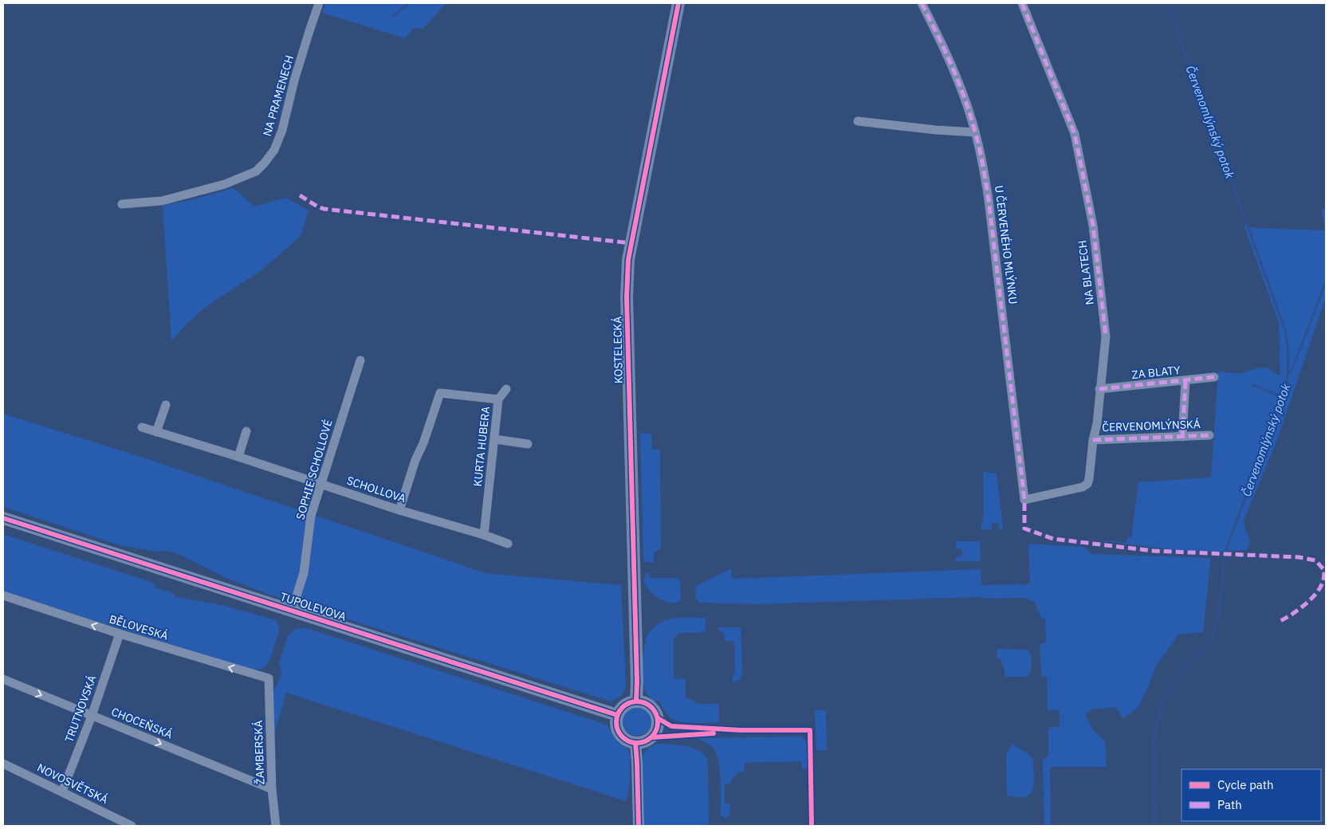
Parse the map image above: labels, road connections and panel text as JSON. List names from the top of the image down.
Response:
{
  "streets": {
    "main road": ["KOSTELECKÁ", "TUPOLEVOVA"],
    "street": [
      "NA PRAMENECH",
      "U ČERVENÉHO MLÝNKU",
      "NA BLATECH",
      "ZA BLATY",
      "ČERVENOMLÝNSKÁ",
      "KURTA HUBERA",
      "SOPHIE SCHOLLOVÉ",
      "SCHOLLOVA",
      "BĚLOVESKÁ",
      "TRUTNOVSKÁ",
      "CHOCEŇSKÁ",
      "ŽAMBERSKÁ",
      "NOVOSVĚTSKÁ"
    ]
  },
  "crossings": [
    ["U ČERVENÉHO MLÝNKU", "NA BLATECH"],
    ["NA BLATECH", "ZA BLATY"],
    ["NA BLATECH", "ČERVENOMLÝNSKÁ"],
    ["KOSTELECKÁ", "TUPOLEVOVA"],
    ["KURTA HUBERA", "SCHOLLOVA"],
    ["SOPHIE SCHOLLOVÉ", "SCHOLLOVA"],
    ["SOPHIE SCHOLLOVÉ", "TUPOLEVOVA"],
    ["BĚLOVESKÁ", "TRUTNOVSKÁ"],
    ["BĚLOVESKÁ", "ŽAMBERSKÁ"],
    ["TRUTNOVSKÁ", "CHOCEŇSKÁ"],
    ["TRUTNOVSKÁ", "NOVOSVĚTSKÁ"],
    ["CHOCEŇSKÁ", "ŽAMBERSKÁ"]
  ],
  "one_way": ["BĚLOVESKÁ", "CHOCEŇSKÁ"],
  "water": ["Červenomlýnský potok"],
  "legend": ["Cycle path", "Path"]
}
